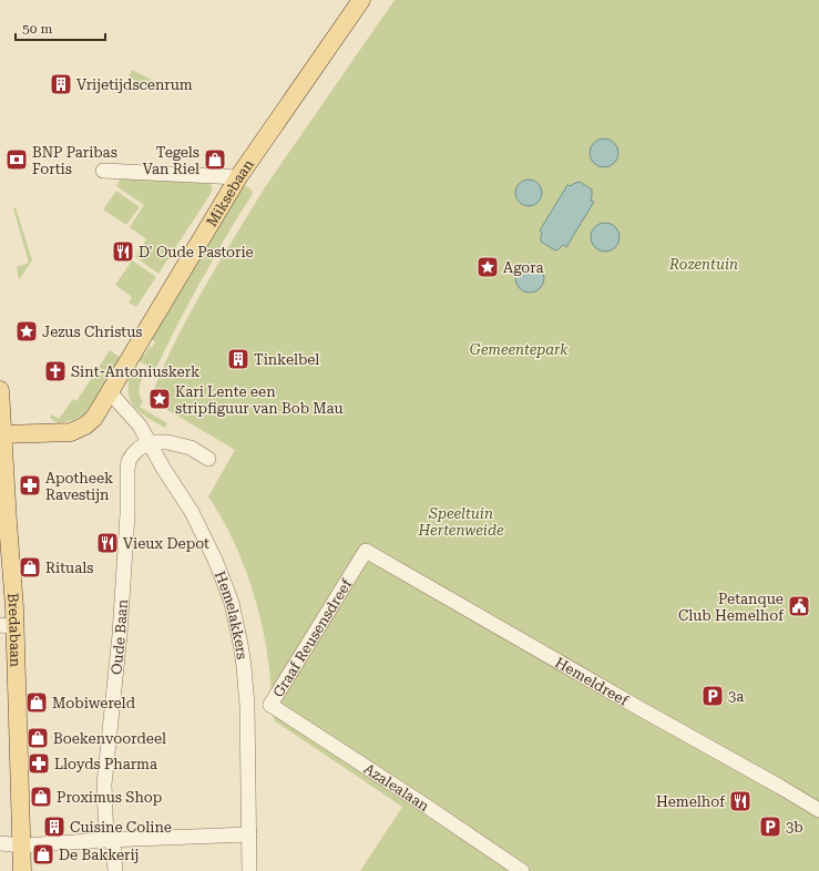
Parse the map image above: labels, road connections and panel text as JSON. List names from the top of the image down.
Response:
{
  "streets": {
    "main road": ["Miksebaan", "Bredabaan"],
    "street": [
      "Hemelakkers",
      "Oude Baan",
      "Graaf Reusensdreef",
      "Hemeldreef",
      "Azalealaan"
    ]
  },
  "crossings": [
    ["Miksebaan", "Hemelakkers"],
    ["Miksebaan", "Bredabaan"],
    ["Hemelakkers", "Oude Baan"],
    ["Hemelakkers", "Graaf Reusensdreef"],
    ["Graaf Reusensdreef", "Hemeldreef"],
    ["Graaf Reusensdreef", "Azalealaan"]
  ],
  "parks": ["Rozentuin", "Gemeentepark", "Speeltuin Hertenweide"],
  "places": {
    "building": ["Vrijetijdscenrum", "Tinkelbel", "Cuisine Coline"],
    "bank": ["BNP Paribas Fortis"],
    "shop": [
      "Tegels Van Riel",
      "Rituals",
      "Mobiwereld",
      "Boekenvoordeel",
      "Proximus Shop",
      "De Bakkerij"
    ],
    "restaurant": ["D' Oude Pastorie", "Vieux Depot", "Hemelhof"],
    "place": ["Agora", "Jezus Christus", "Kari Lente een stripfiguur van Bob Mau"],
    "church": ["Sint-Antoniuskerk"],
    "pharmacy": ["Apotheek Ravestijn", "Lloyds Pharma"],
    "public building": ["Petanque Club Hemelhof"],
    "parking": ["3a", "3b"]
  },
  "scale_bar": "50 m"
}
